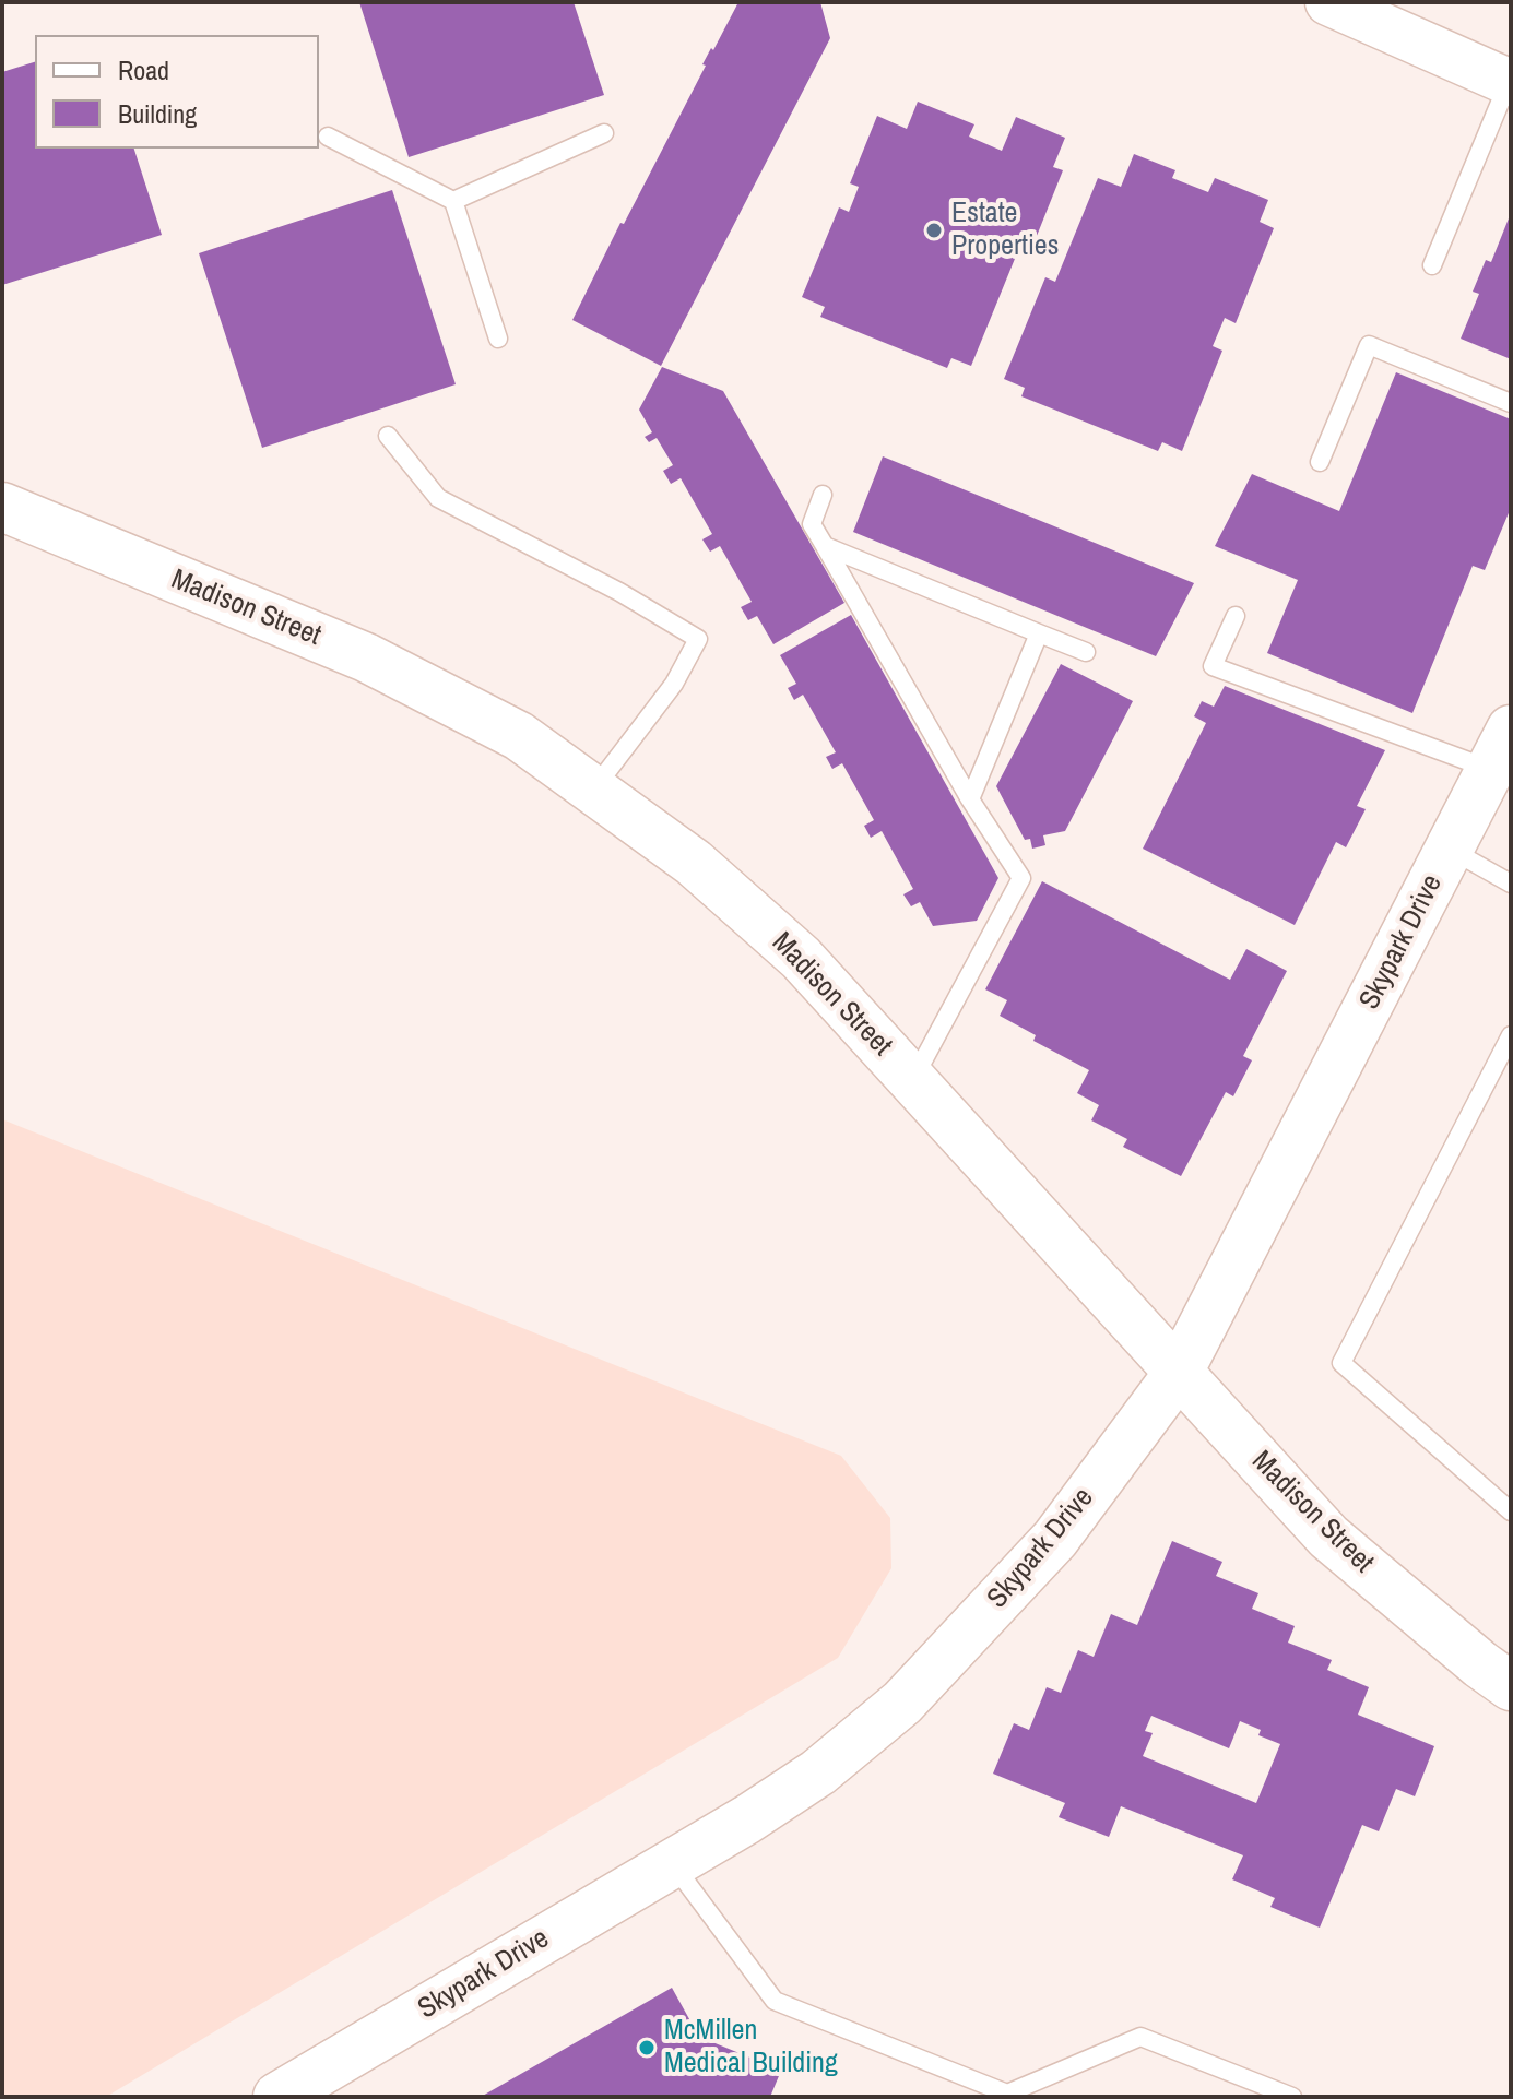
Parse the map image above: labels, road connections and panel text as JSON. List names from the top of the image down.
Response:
{
  "streets": {
    "main road": ["Madison Street", "Skypark Drive"]
  },
  "crossings": [
    ["Madison Street", "Skypark Drive"]
  ],
  "places": ["Estate Properties", "McMillen Medical Building"],
  "legend": ["Road", "Building"]
}
